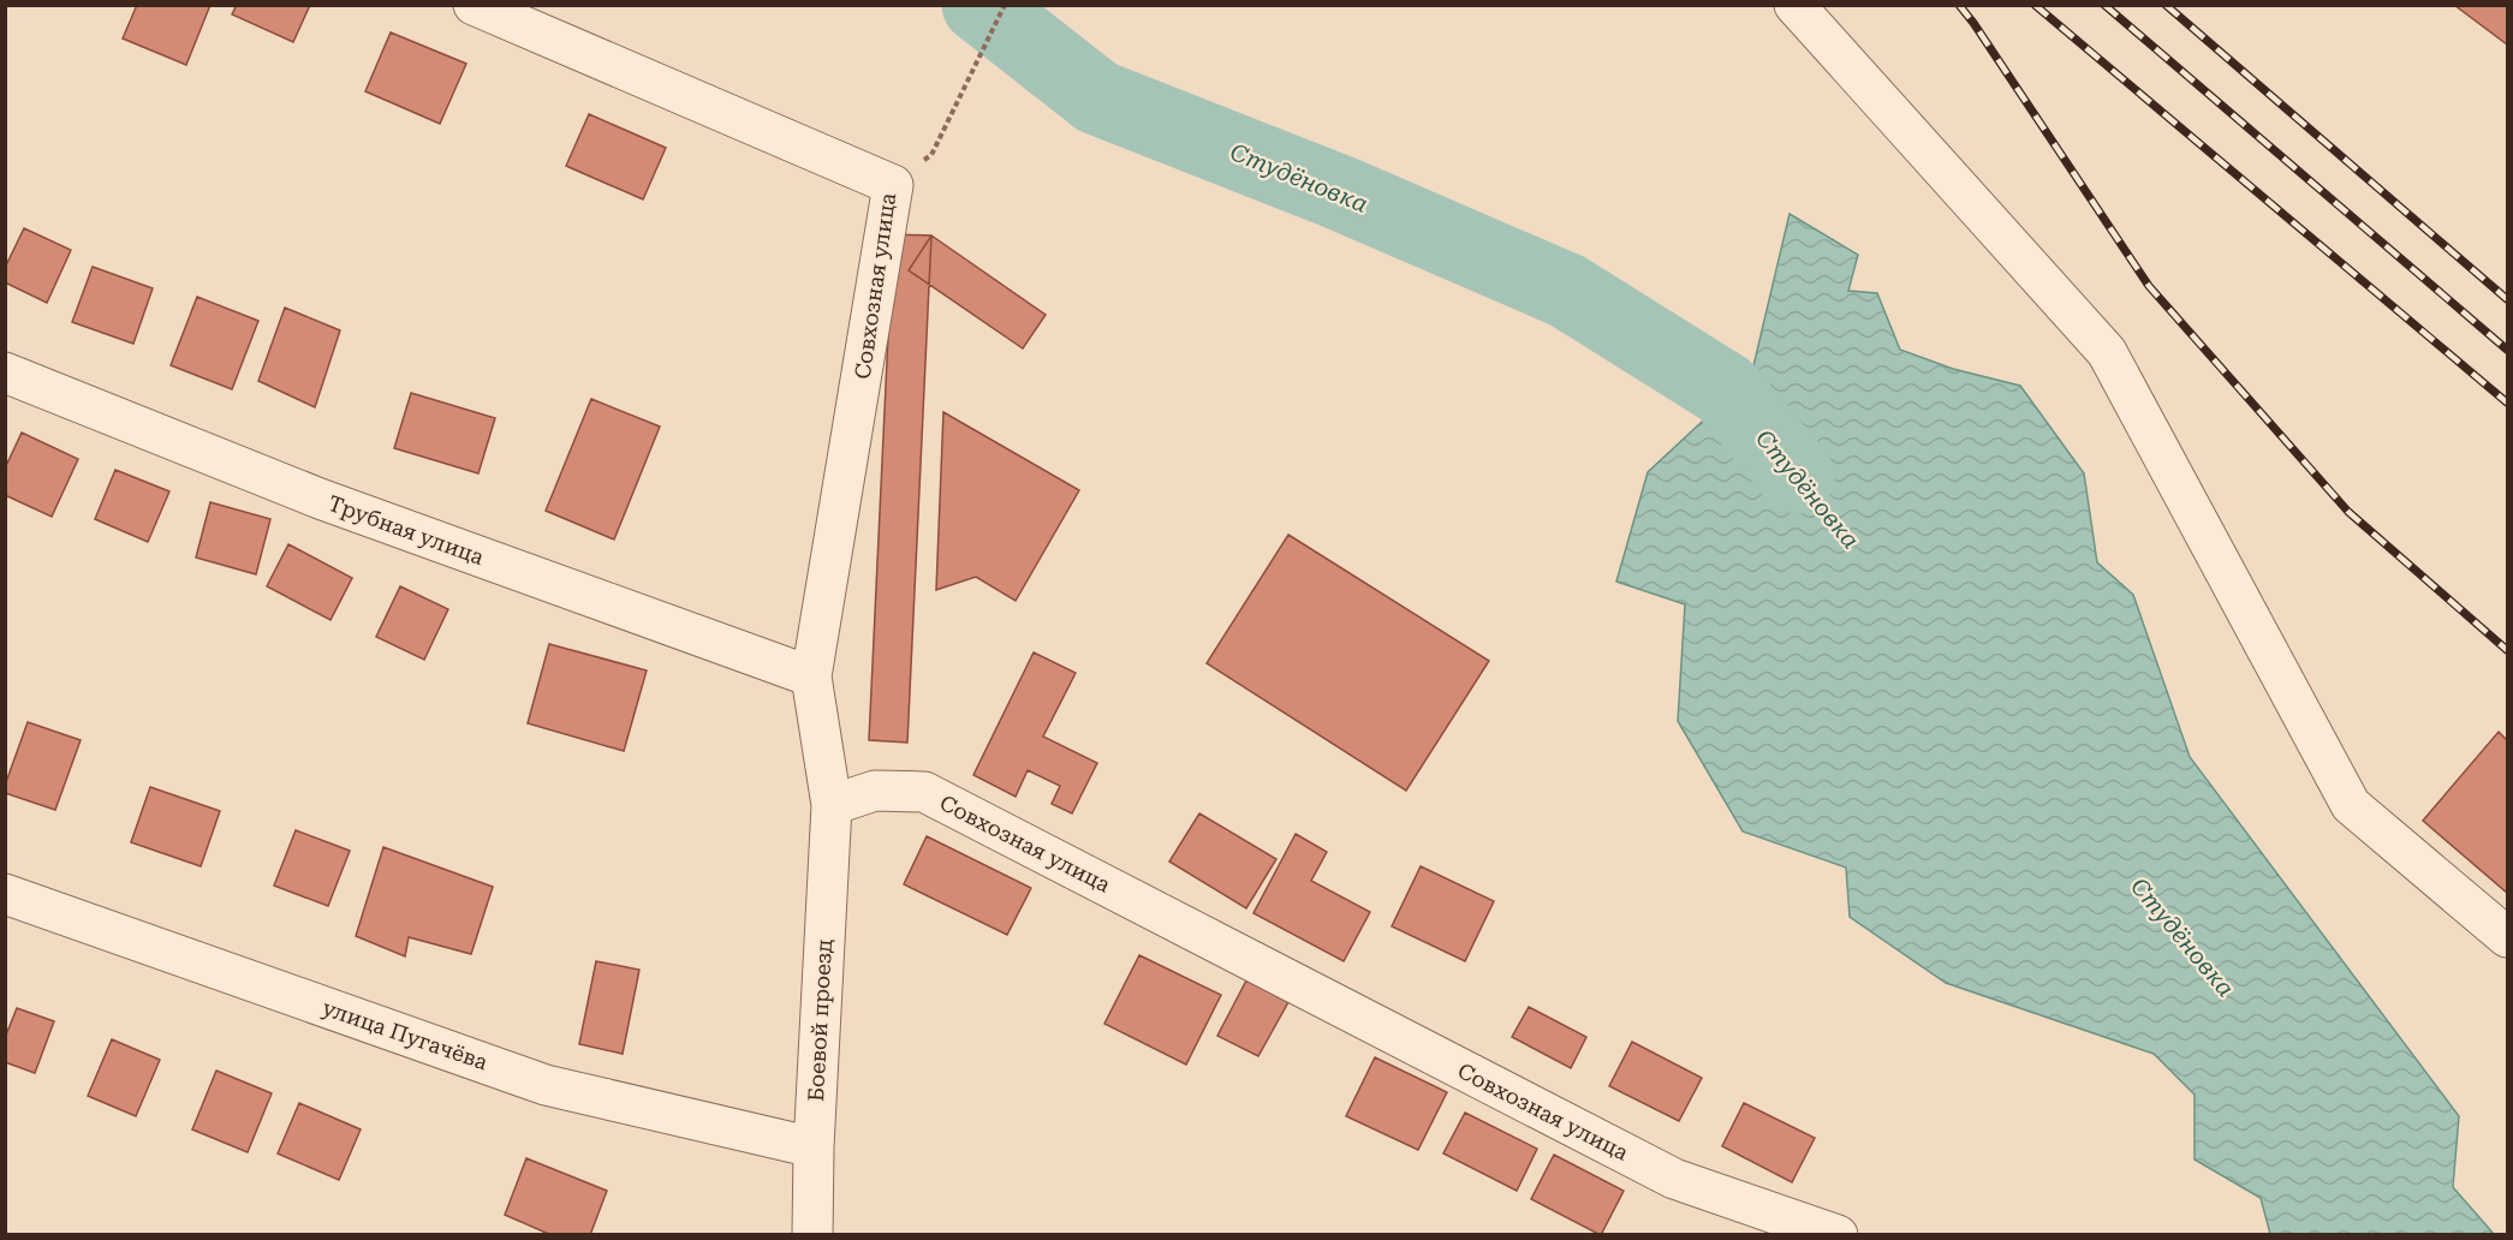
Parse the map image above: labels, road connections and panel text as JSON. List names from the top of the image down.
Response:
{
  "streets": {
    "street": [
      "Совхозная улица",
      "Трубная улица",
      "Боевой проезд",
      "улица Пугачёва"
    ]
  },
  "crossings": [
    ["Совхозная улица", "Трубная улица"],
    ["Совхозная улица", "Боевой проезд"],
    ["Боевой проезд", "улица Пугачёва"]
  ],
  "water": ["Студёновка"]
}
